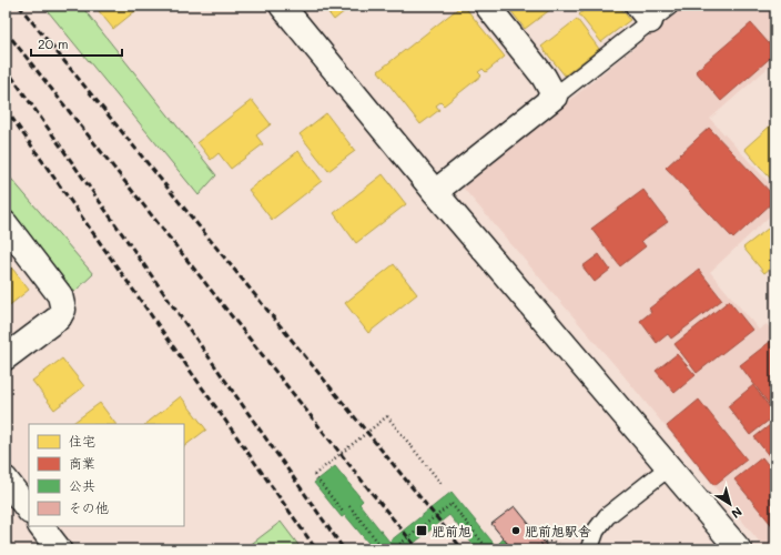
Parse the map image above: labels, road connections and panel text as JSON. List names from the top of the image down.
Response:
{
  "places": {
    "transit": ["肥前旭"],
    "other": ["肥前旭駅舎"]
  },
  "legend": [
    "住宅",
    "商業",
    "公共",
    "その他"
  ],
  "scale_bar": "20 m",
  "north": "bottom right"
}
